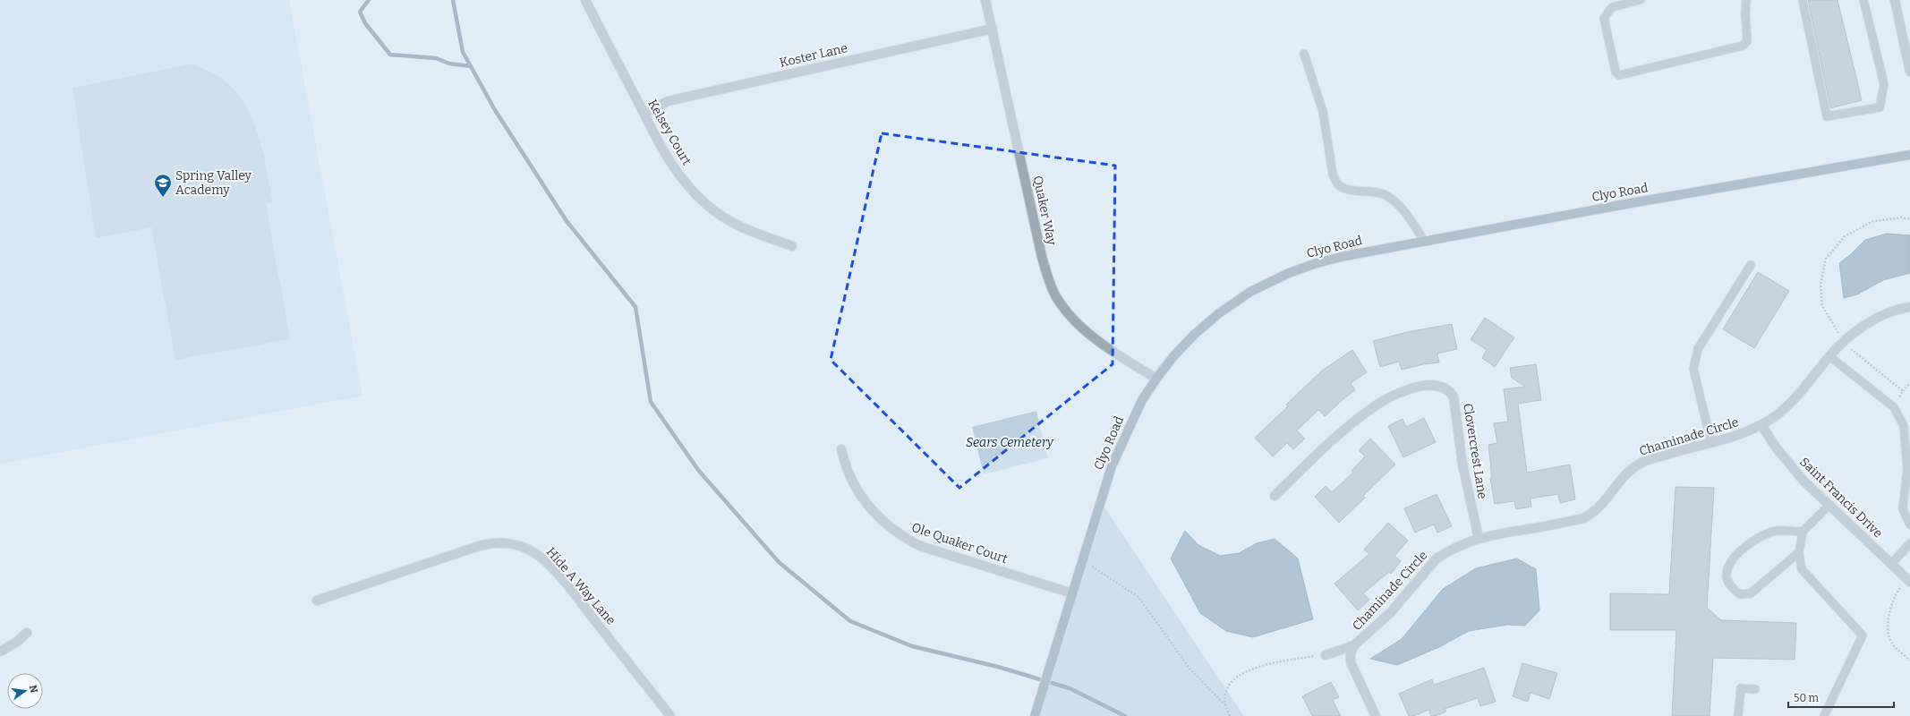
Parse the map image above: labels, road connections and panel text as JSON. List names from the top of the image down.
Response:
{
  "streets": {
    "street": [
      "Koster Lane",
      "Kelsey Court",
      "Clyo Road",
      "Quaker Way",
      "Chaminade Circle",
      "Clovercrest Lane",
      "Saint Francis Drive",
      "Ole Quaker Court",
      "Hide A Way Lane"
    ]
  },
  "crossings": [
    ["Koster Lane", "Kelsey Court"],
    ["Koster Lane", "Quaker Way"],
    ["Clyo Road", "Quaker Way"],
    ["Clyo Road", "Ole Quaker Court"],
    ["Chaminade Circle", "Clovercrest Lane"],
    ["Chaminade Circle", "Saint Francis Drive"]
  ],
  "parks": ["Sears Cemetery"],
  "places": {
    "school or university": ["Spring Valley Academy"]
  },
  "scale_bar": "50 m",
  "north": "right"
}
